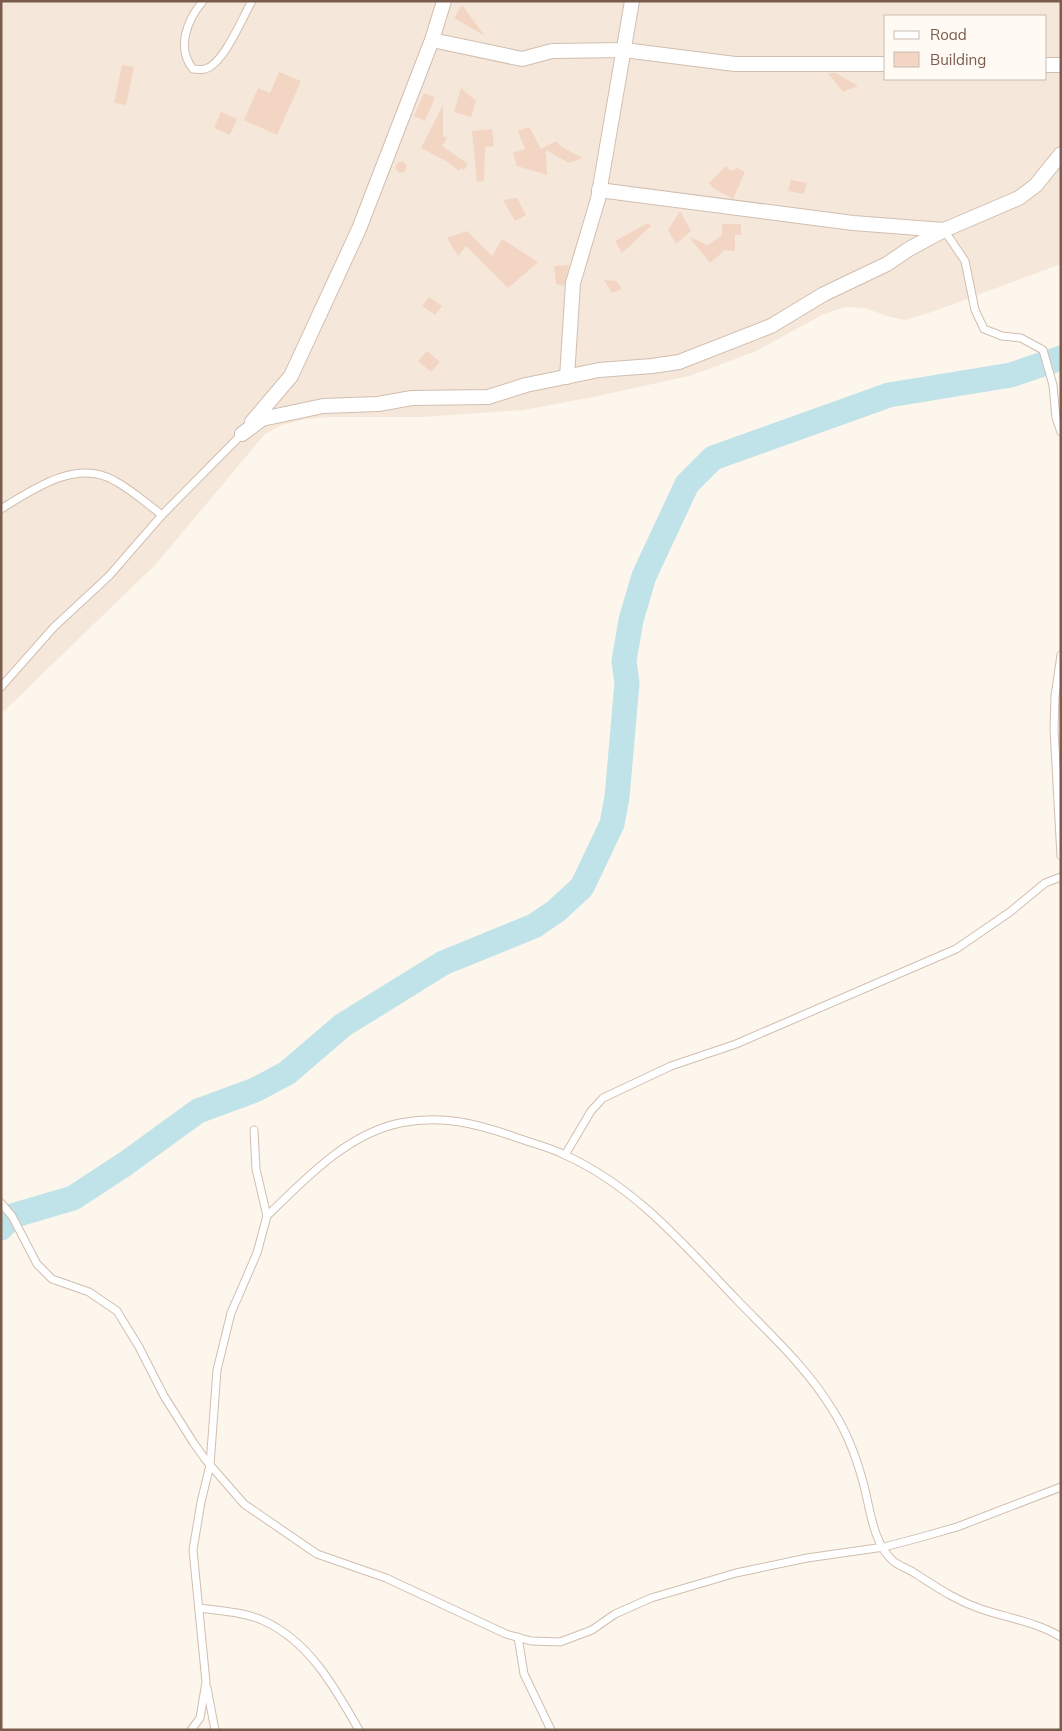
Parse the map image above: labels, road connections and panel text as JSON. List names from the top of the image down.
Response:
{
  "legend": ["Road", "Building"]
}
